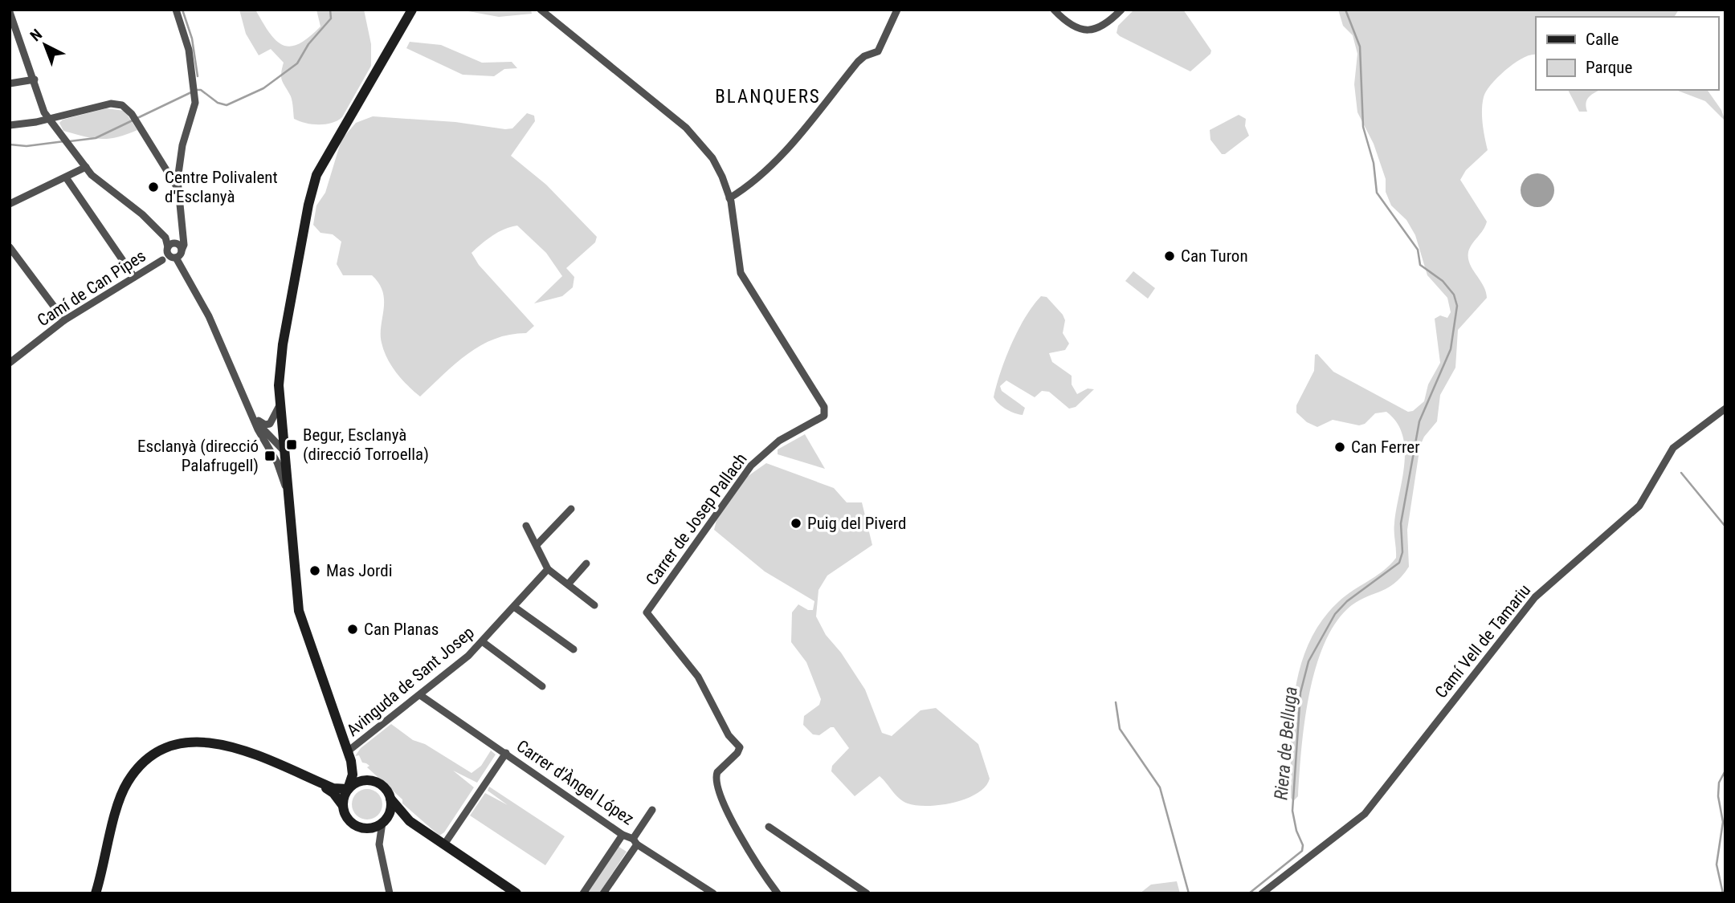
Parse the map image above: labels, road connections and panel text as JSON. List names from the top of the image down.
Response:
{
  "streets": {
    "street": [
      "Camí de Can Pipes",
      "Carrer de Josep Pallach",
      "Camí Vell de Tamariu",
      "Avinguda de Sant Josep",
      "Carrer d'Àngel López"
    ]
  },
  "crossings": [
    ["Avinguda de Sant Josep", "Carrer d'Àngel López"]
  ],
  "districts": ["BLANQUERS"],
  "water": ["Riera de Belluga"],
  "places": {
    "other": [
      "Centre Polivalent d'Esclanyà",
      "Can Turon",
      "Can Ferrer",
      "Puig del Piverd",
      "Mas Jordi",
      "Can Planas"
    ],
    "transit": ["Begur, Esclanyà (direcció Torroella)", "Esclanyà (direcció Palafrugell)"]
  },
  "legend": ["Calle", "Parque"],
  "north": "top left"
}
